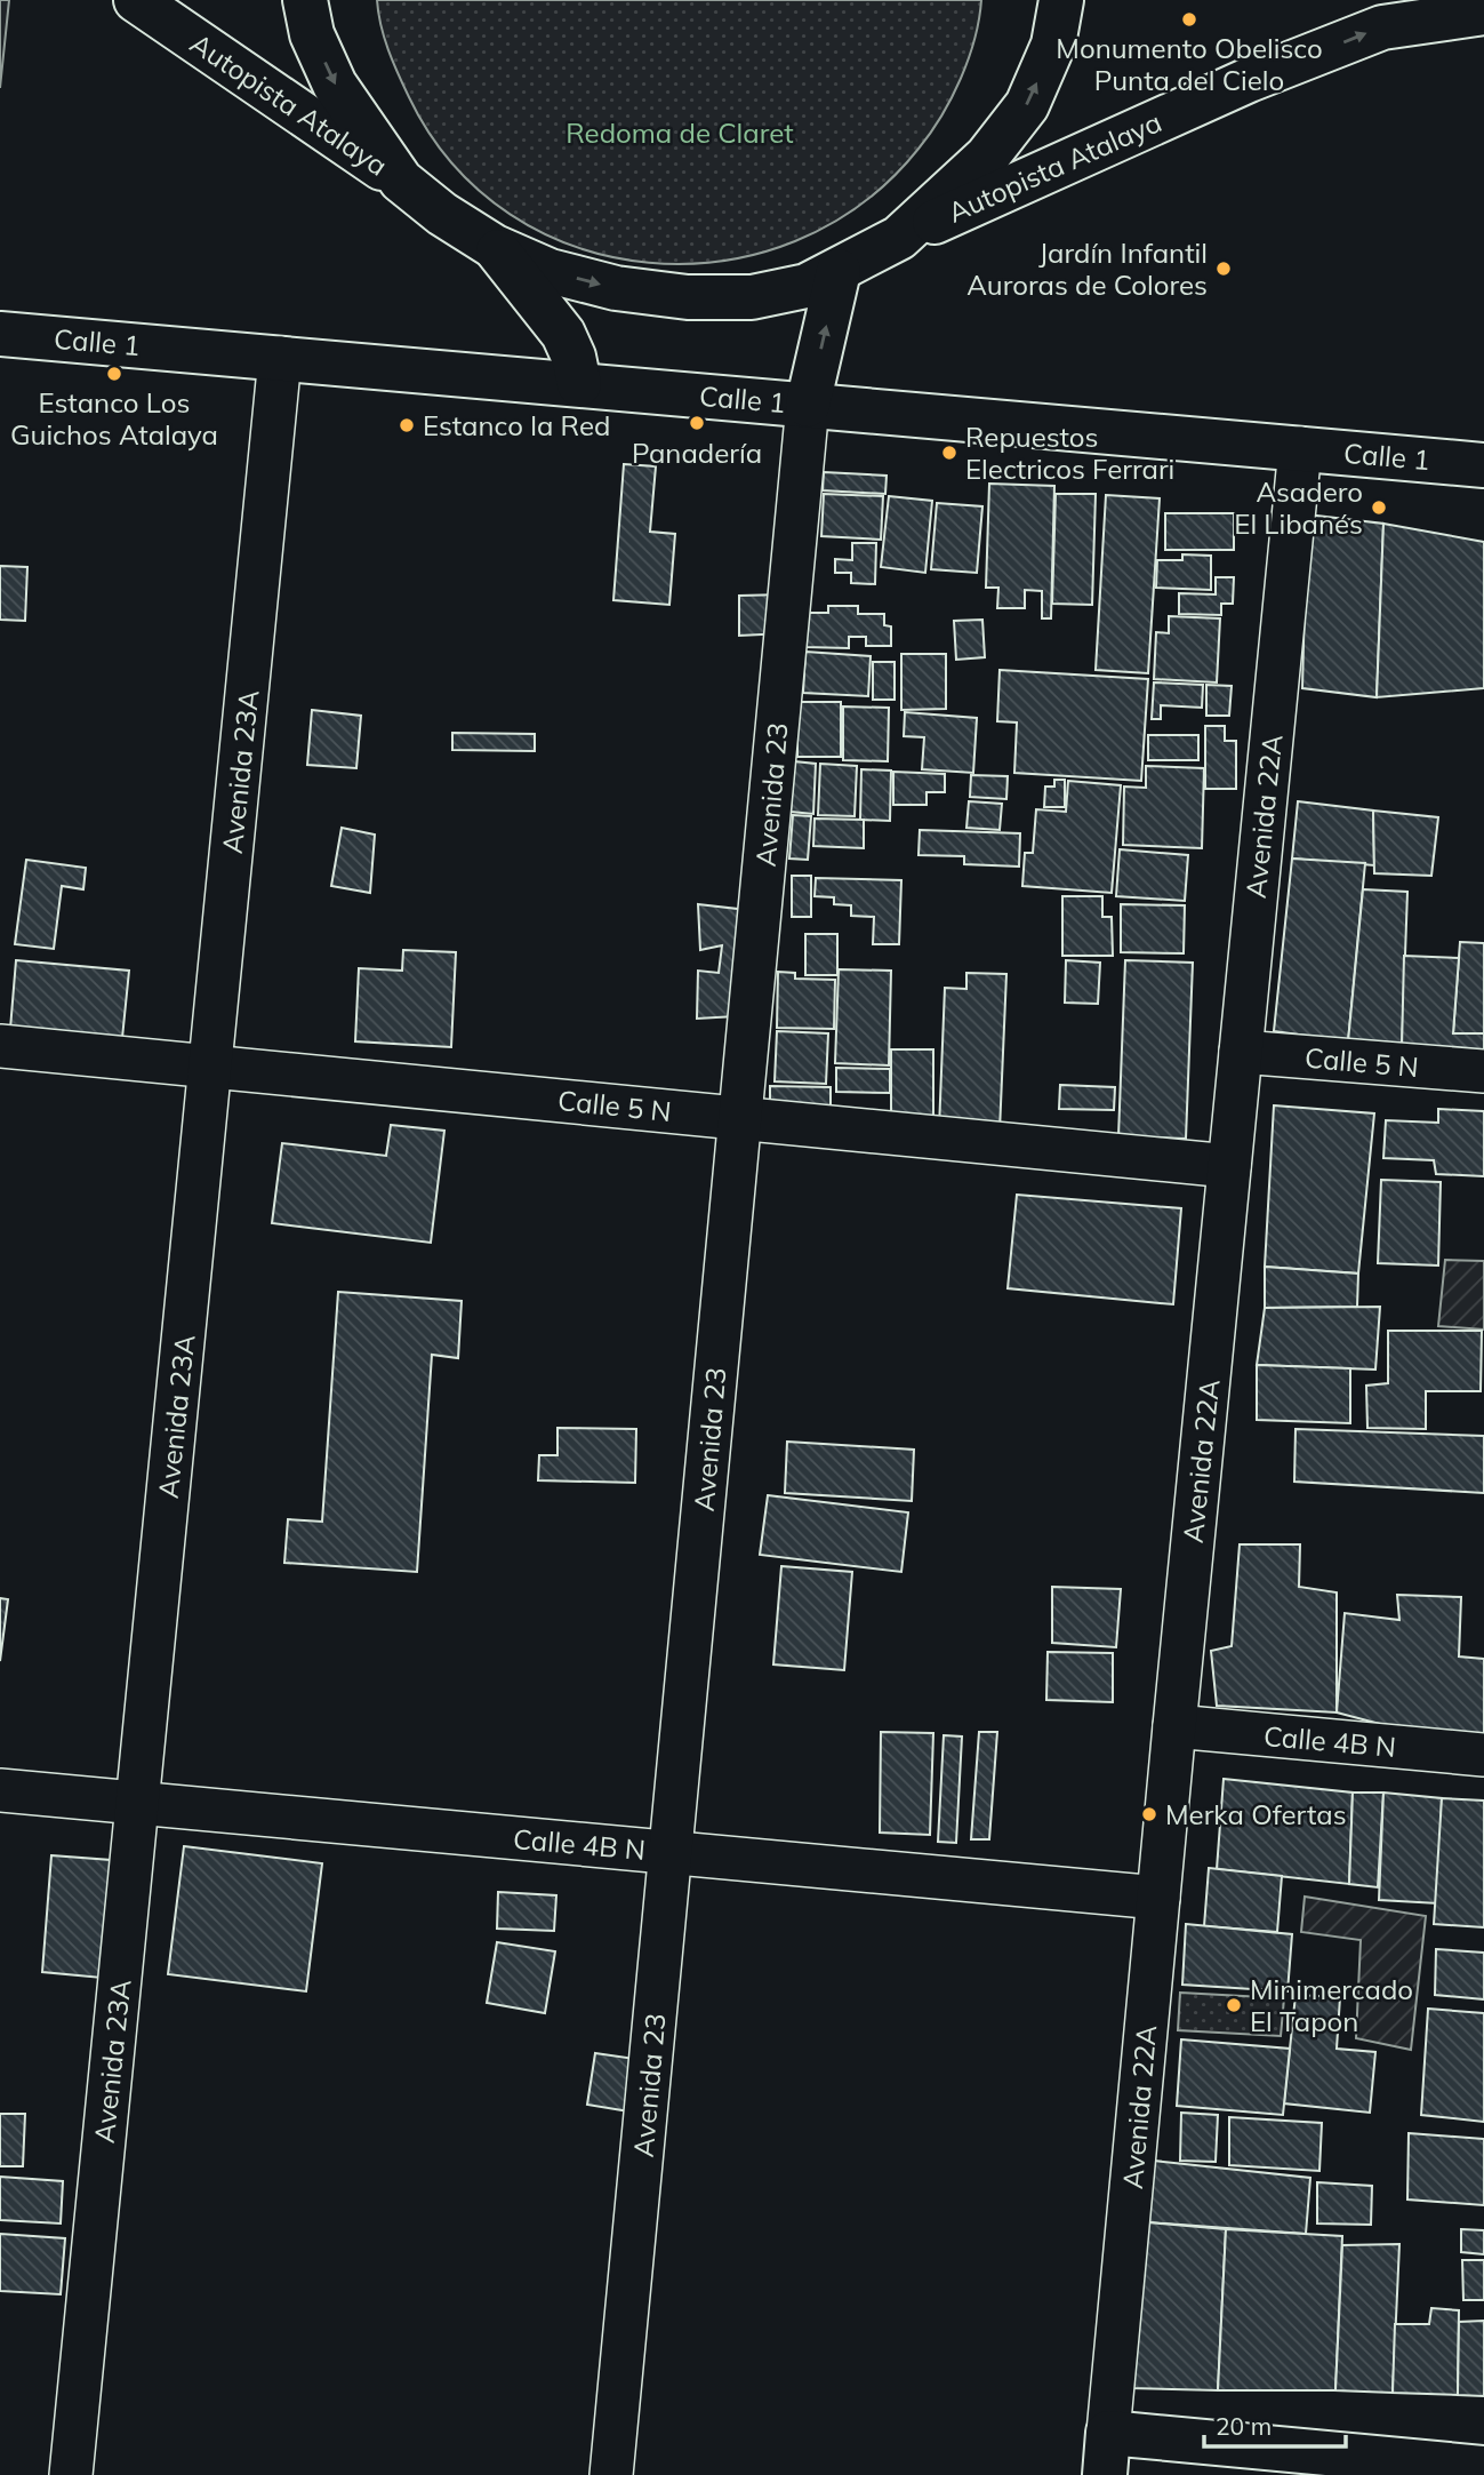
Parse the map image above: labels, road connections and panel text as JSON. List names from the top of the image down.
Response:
{
  "streets": {
    "main road": ["Autopista Atalaya", "Calle 1"],
    "street": [
      "Avenida 23A",
      "Avenida 23",
      "Avenida 22A",
      "Calle 5 N",
      "Calle 4B N"
    ]
  },
  "crossings": [
    ["Calle 1", "Avenida 23A"],
    ["Calle 1", "Avenida 23"],
    ["Calle 1", "Avenida 22A"],
    ["Avenida 23A", "Calle 5 N"],
    ["Avenida 23A", "Calle 4B N"],
    ["Avenida 23", "Calle 5 N"],
    ["Avenida 23", "Calle 4B N"],
    ["Avenida 22A", "Calle 5 N"],
    ["Avenida 22A", "Calle 4B N"]
  ],
  "one_way": ["Autopista Atalaya"],
  "parks": ["Redoma de Claret"],
  "places": [
    "Monumento Obelisco Punta del Cielo",
    "Jardín Infantil Auroras de Colores",
    "Estanco Los Guichos Atalaya",
    "Panadería",
    "Estanco la Red",
    "Repuestos Electricos Ferrari",
    "Asadero El Libanés",
    "Merka Ofertas",
    "Minimercado El Tapon"
  ],
  "scale_bar": "20 m"
}
